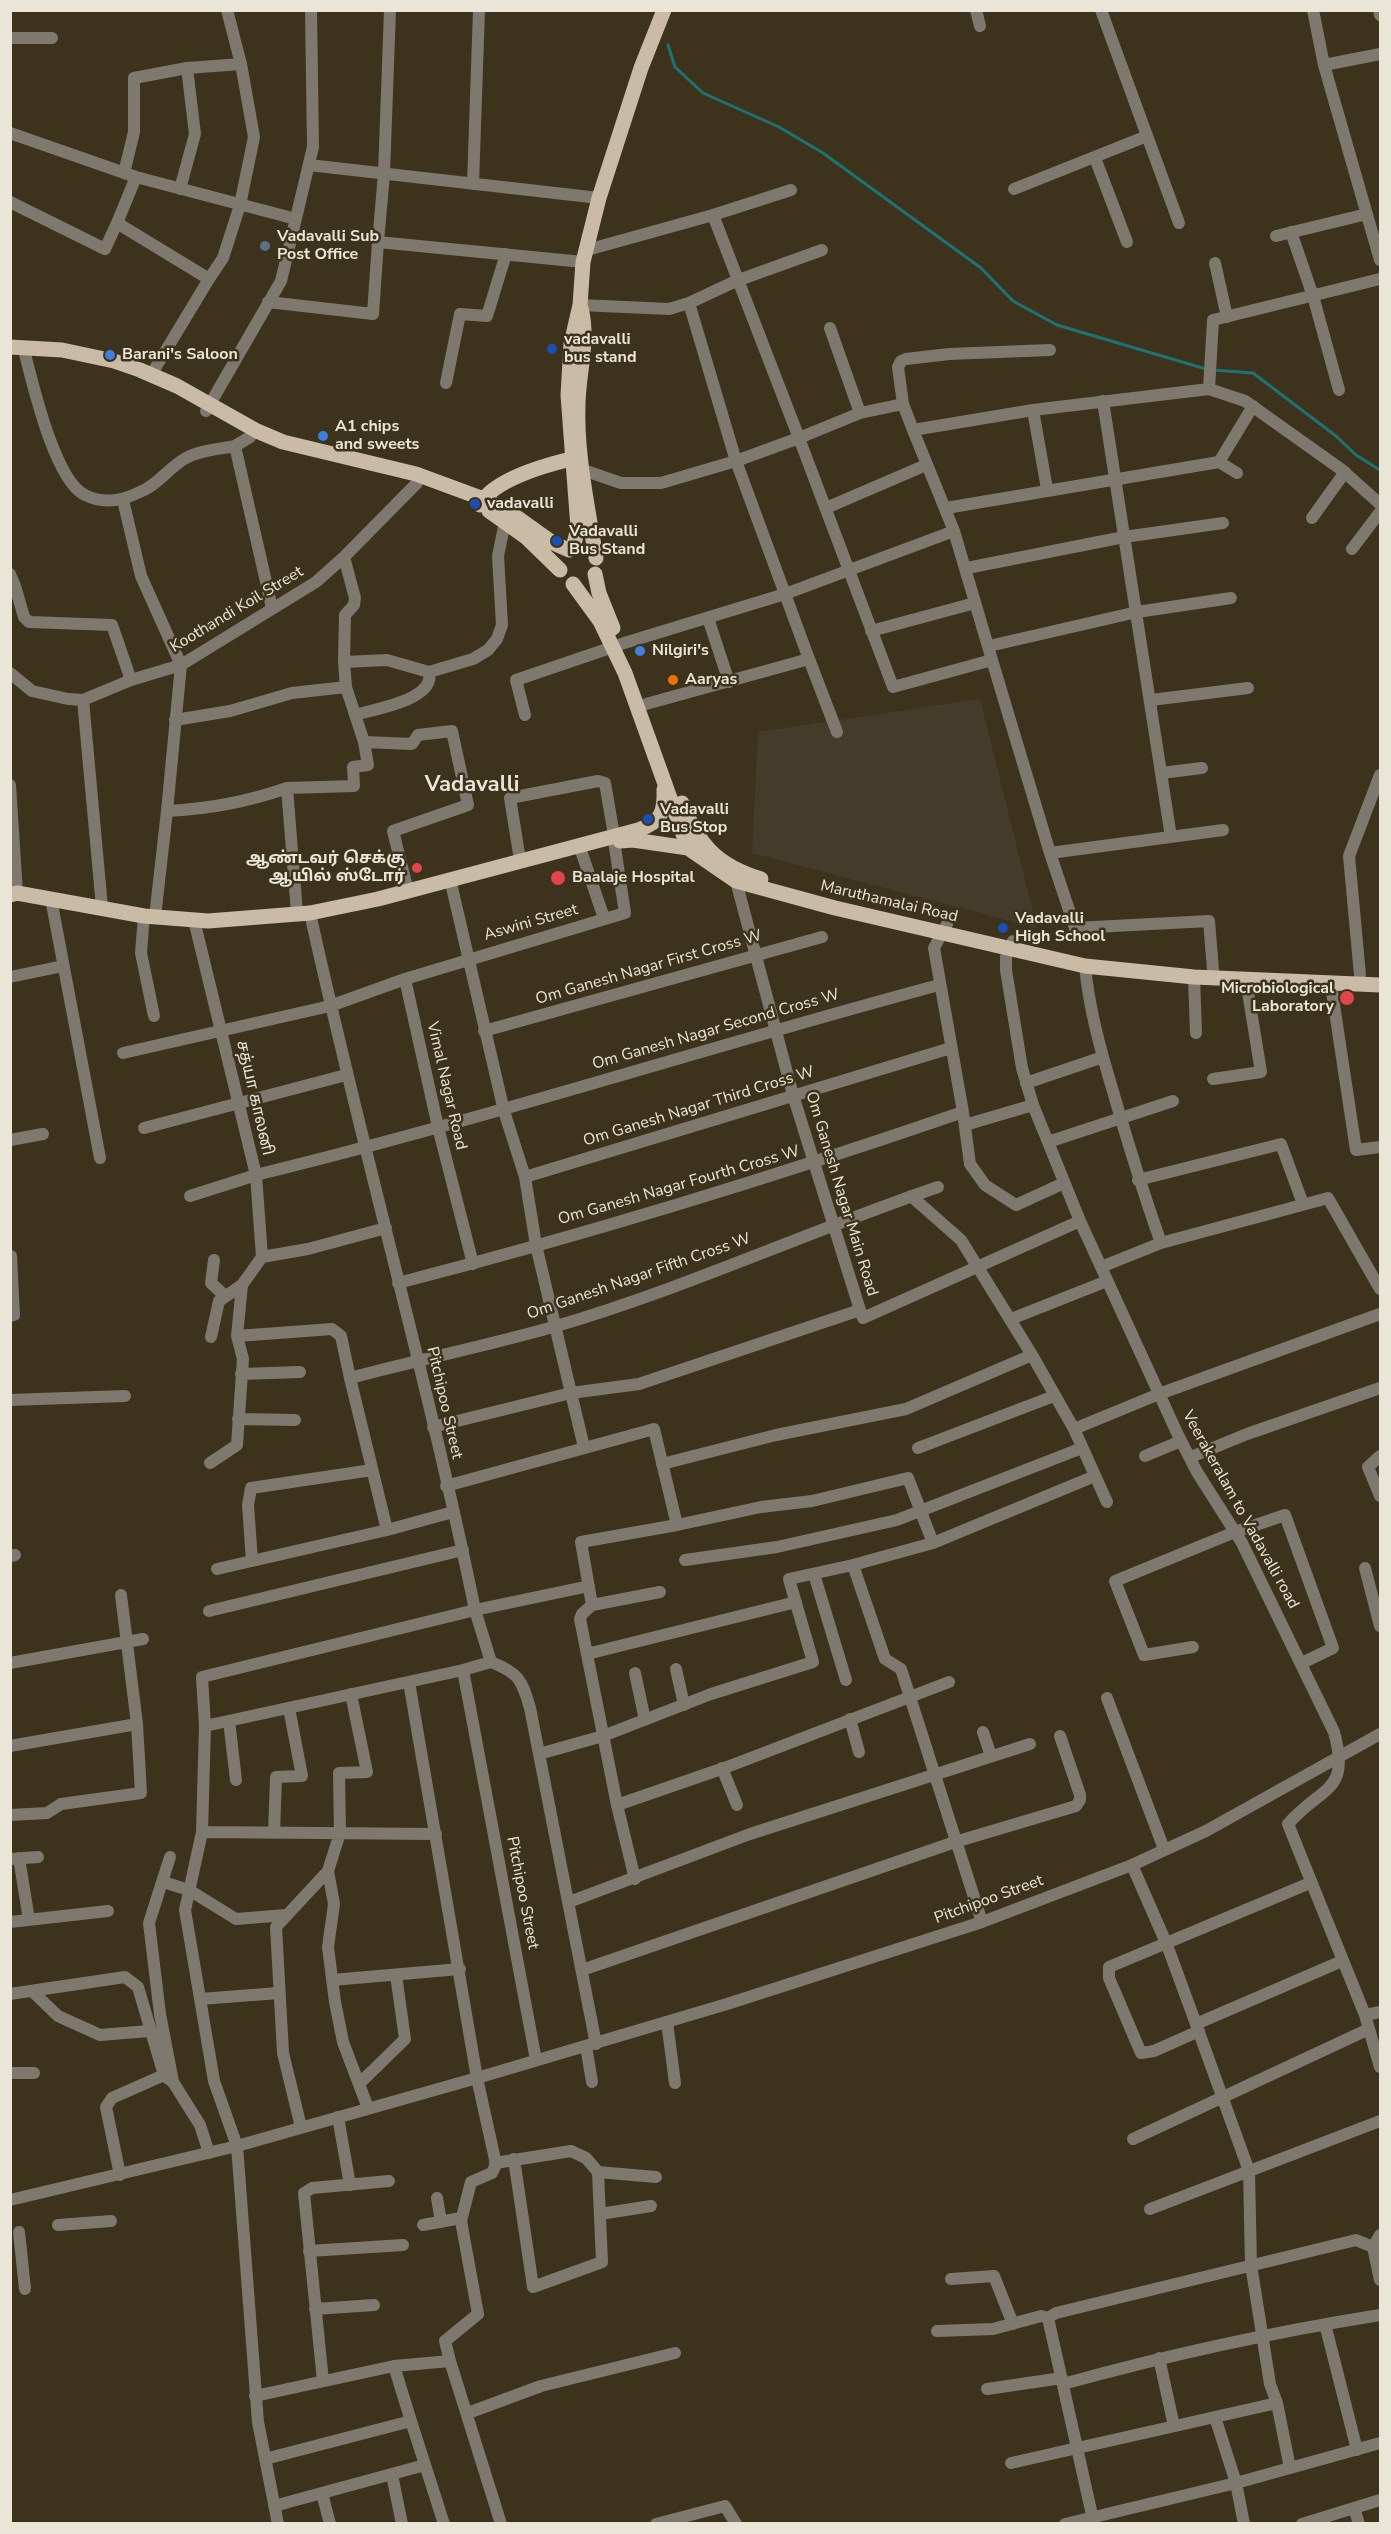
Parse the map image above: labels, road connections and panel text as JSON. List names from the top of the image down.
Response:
{
  "streets": {
    "main road": ["Maruthamalai Road"],
    "street": [
      "Koothandi Koil Street",
      "Aswini Street",
      "Om Ganesh Nagar First Cross W",
      "Om Ganesh Nagar Second Cross W",
      "Vimal Nagar Road",
      "சத்யா காலனி",
      "Om Ganesh Nagar Third Cross W",
      "Om Ganesh Nagar Fourth Cross W",
      "Om Ganesh Nagar Main Road",
      "Om Ganesh Nagar Fifth Cross W",
      "Pitchipoo Street",
      "Veerakeralam to Vadavalli road"
    ]
  },
  "crossings": [
    ["Maruthamalai Road", "Om Ganesh Nagar Main Road"],
    ["Maruthamalai Road", "Veerakeralam to Vadavalli road"],
    ["Om Ganesh Nagar First Cross W", "Om Ganesh Nagar Main Road"],
    ["Om Ganesh Nagar Second Cross W", "Vimal Nagar Road"],
    ["Om Ganesh Nagar Second Cross W", "சத்யா காலனி"],
    ["Om Ganesh Nagar Second Cross W", "Om Ganesh Nagar Main Road"],
    ["Vimal Nagar Road", "சத்யா காலனி"],
    ["Vimal Nagar Road", "Om Ganesh Nagar Fourth Cross W"],
    ["சத்யா காலனி", "Pitchipoo Street"],
    ["Om Ganesh Nagar Third Cross W", "Om Ganesh Nagar Main Road"],
    ["Om Ganesh Nagar Fourth Cross W", "Om Ganesh Nagar Main Road"],
    ["Om Ganesh Nagar Fourth Cross W", "Pitchipoo Street"],
    ["Om Ganesh Nagar Main Road", "Om Ganesh Nagar Fifth Cross W"],
    ["Om Ganesh Nagar Main Road", "Pitchipoo Street"],
    ["Om Ganesh Nagar Fifth Cross W", "Pitchipoo Street"],
    ["Pitchipoo Street", "Veerakeralam to Vadavalli road"]
  ],
  "districts": ["Vadavalli"],
  "places": [
    "Vadavalli Sub Post Office",
    "vadavalli bus stand",
    "Barani's Saloon",
    "A1 chips and sweets",
    "vadavalli",
    "Vadavalli Bus Stand",
    "Nilgiri's",
    "Aaryas",
    "Vadavalli Bus Stop",
    "ஆண்டவர் செக்கு ஆயில் ஸ்டோர்",
    "Baalaje Hospital",
    "Vadavalli High School",
    "Microbiological Laboratory"
  ]
}
